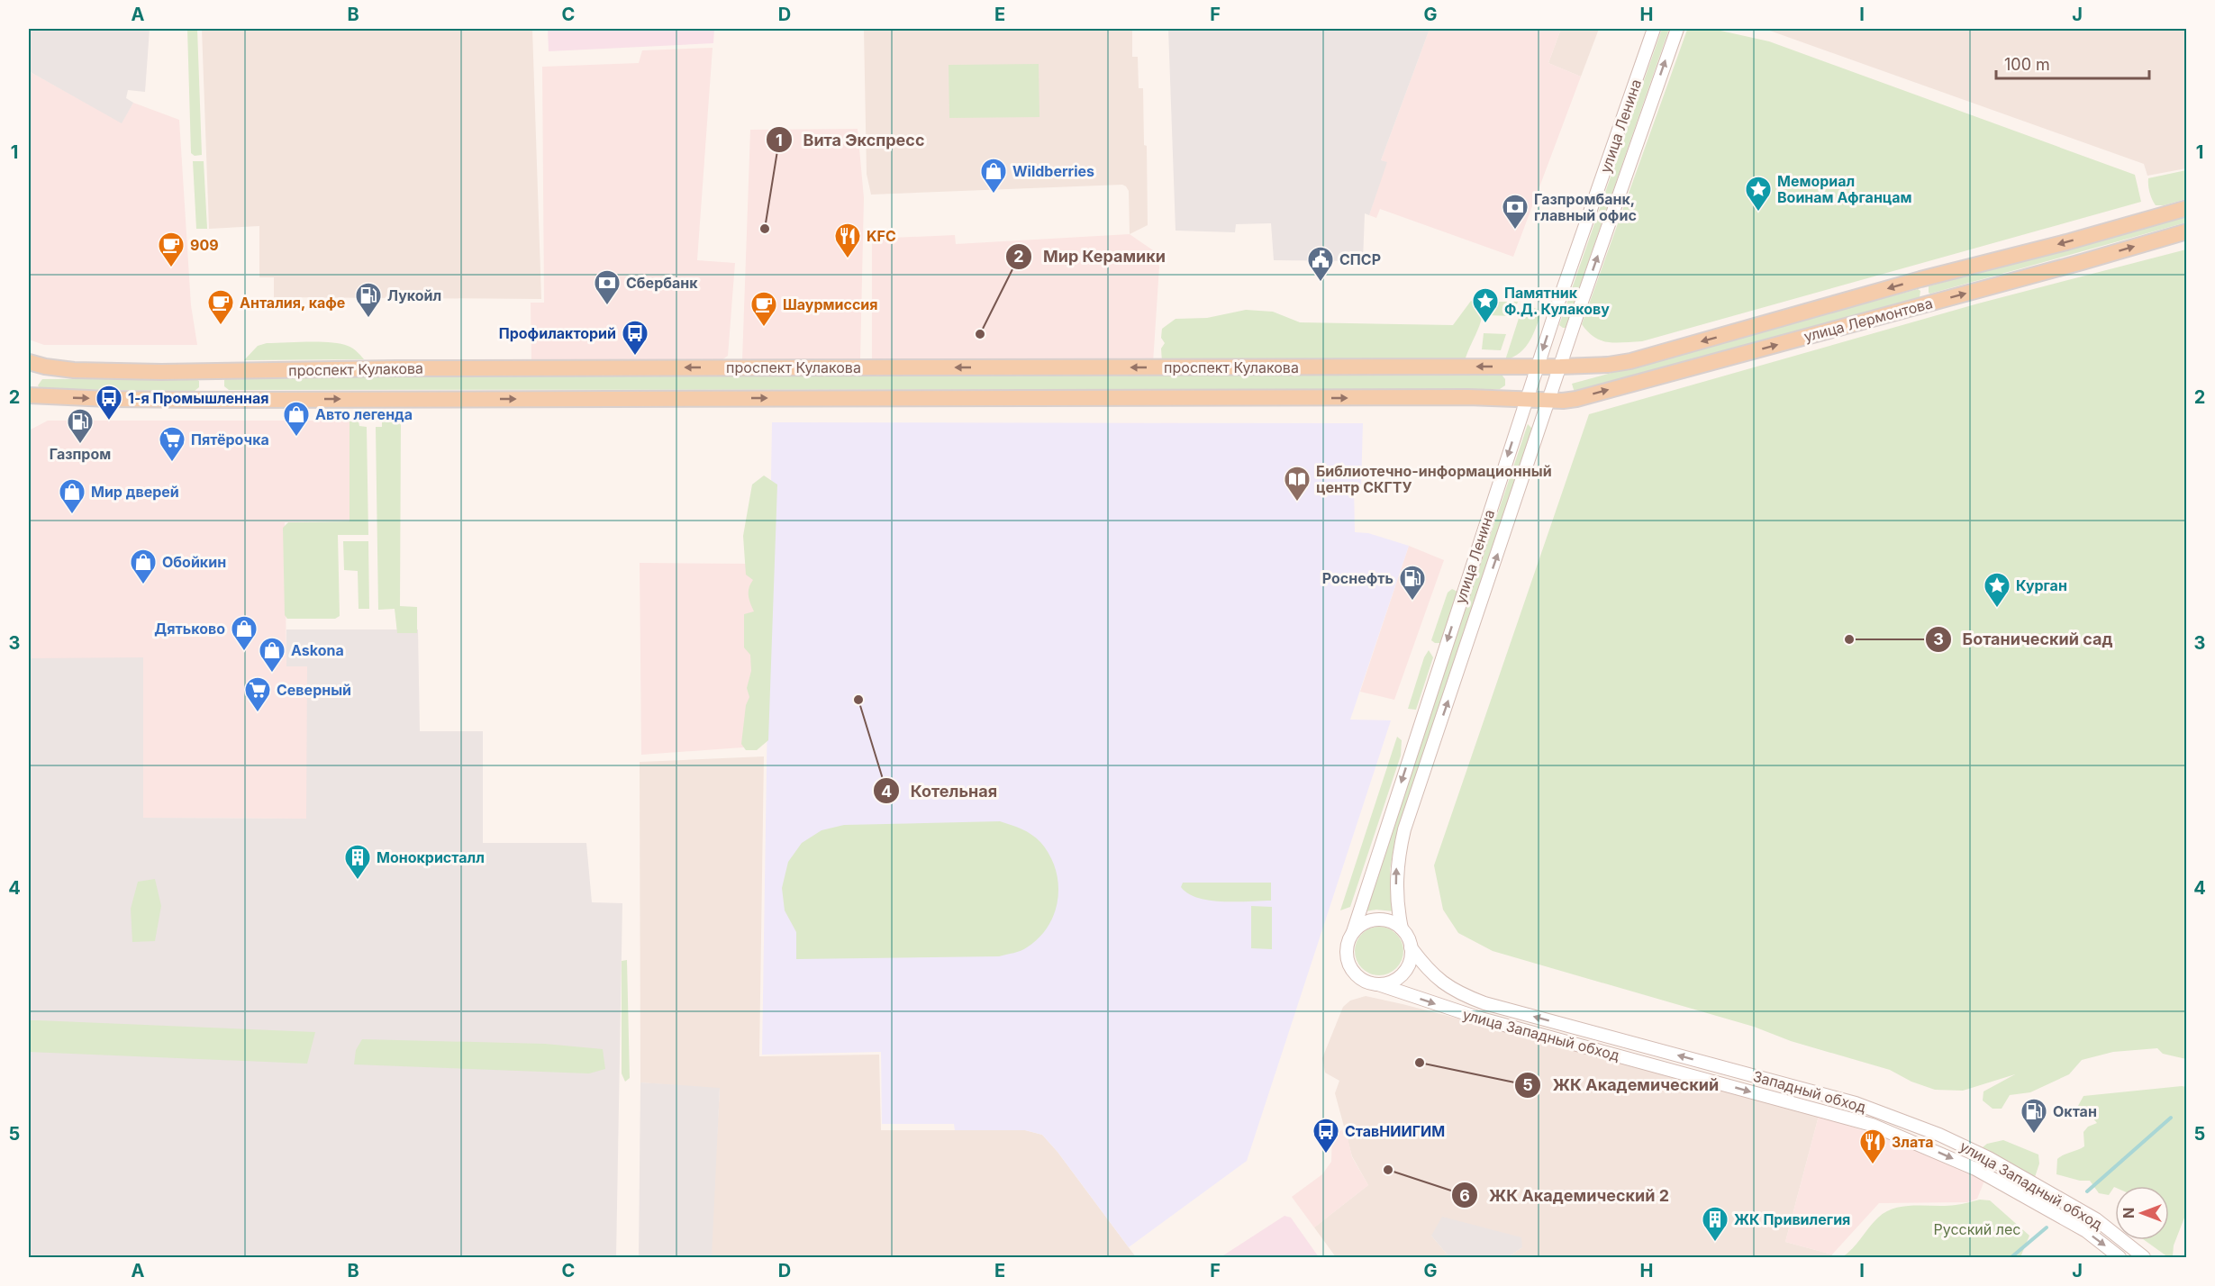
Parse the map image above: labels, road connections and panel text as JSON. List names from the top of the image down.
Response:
{
  "streets": {
    "main road": [
      "улица Ленина",
      "улица Лермонтова",
      "проспект Кулакова",
      "улица Западный обход",
      "Западный обход"
    ]
  },
  "crossings": [
    ["улица Ленина", "улица Лермонтова"],
    ["улица Ленина", "проспект Кулакова"],
    ["улица Ленина", "улица Западный обход"],
    ["улица Ленина", "Западный обход"],
    ["улица Лермонтова", "проспект Кулакова"],
    ["улица Западный обход", "Западный обход"]
  ],
  "one_way": ["Западный обход"],
  "parks": ["Русский лес"],
  "places": {
    "shop": [
      "Wildberries",
      "Авто легенда",
      "Мир дверей",
      "Обойкин",
      "Дятьково",
      "Askona"
    ],
    "place": ["Мемориал Воинам Афганцам", "Памятник Ф.Д. Кулакову", "Курган"],
    "other": [
      "Вита Экспресс",
      "Мир Керамики",
      "Ботанический сад",
      "Котельная",
      "ЖК Академический",
      "ЖК Академический 2"
    ],
    "bank": ["Газпромбанк, главный офис", "Сбербанк"],
    "restaurant": ["KFC", "Злата"],
    "cafe": ["909", "Анталия, кафе", "Шаурмиссия"],
    "public building": ["СПСР"],
    "fuel station": [
      "Лукойл",
      "Газпром",
      "Роснефть",
      "Октан"
    ],
    "bus stop": ["Профилакторий", "1-я Промышленная", "СтавНИИГИМ"],
    "supermarket": ["Пятёрочка", "Северный"],
    "library": ["Библиотечно-информационный центр СКГТУ"],
    "building": ["Монокристалл", "ЖК Привилегия"]
  },
  "scale_bar": "100 m",
  "north": "left",
  "grid": {
    "columns": [
      "A",
      "B",
      "C",
      "D",
      "E",
      "F",
      "G",
      "H",
      "I",
      "J"
    ],
    "rows": [
      "1",
      "2",
      "3",
      "4",
      "5"
    ]
  }
}
